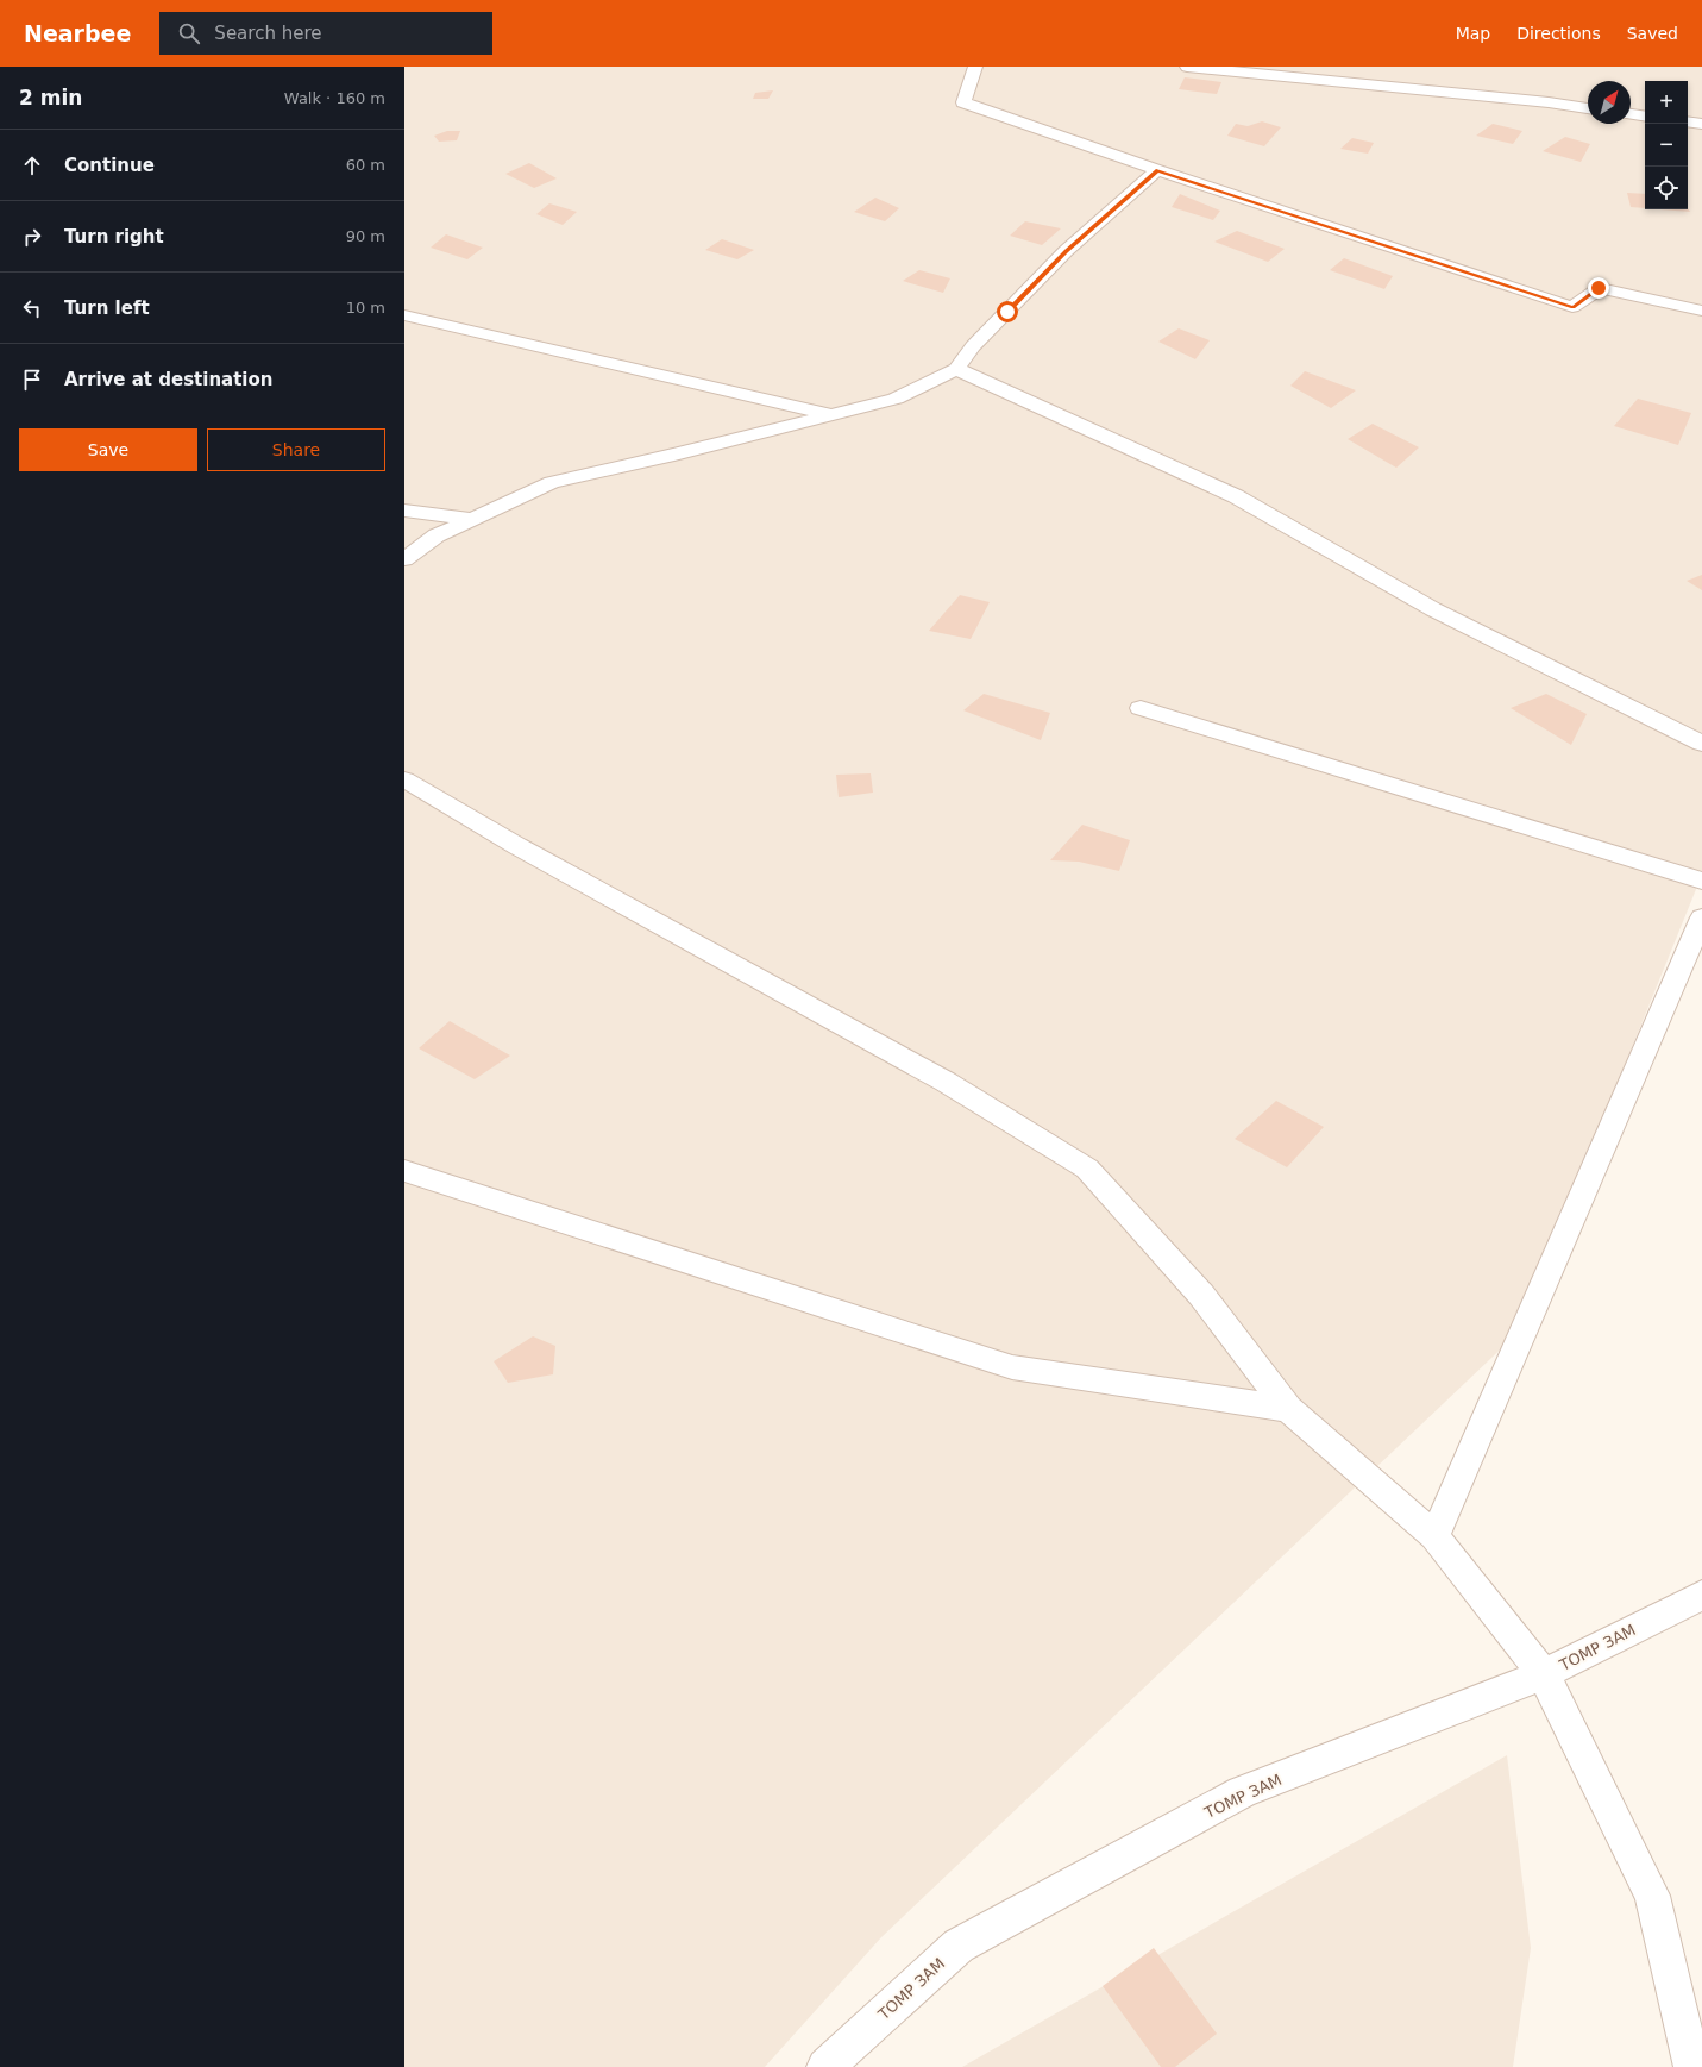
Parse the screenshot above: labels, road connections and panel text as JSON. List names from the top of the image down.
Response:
{
  "streets": {
    "street": ["ТОМР ЗАМ"]
  },
  "north": "top right",
  "page": {
    "header": "Nearbee",
    "search": "Search here",
    "nav": ["Map", "Directions", "Saved"],
    "heading": ["2 min", "Walk · 160 m"],
    "map_buttons": ["+", "−"],
    "list": [
      ["Continue", "60 m"],
      ["Turn right", "90 m"],
      ["Turn left", "10 m"],
      "Arrive at destination"
    ],
    "buttons": ["Save", "Share"]
  }
}
